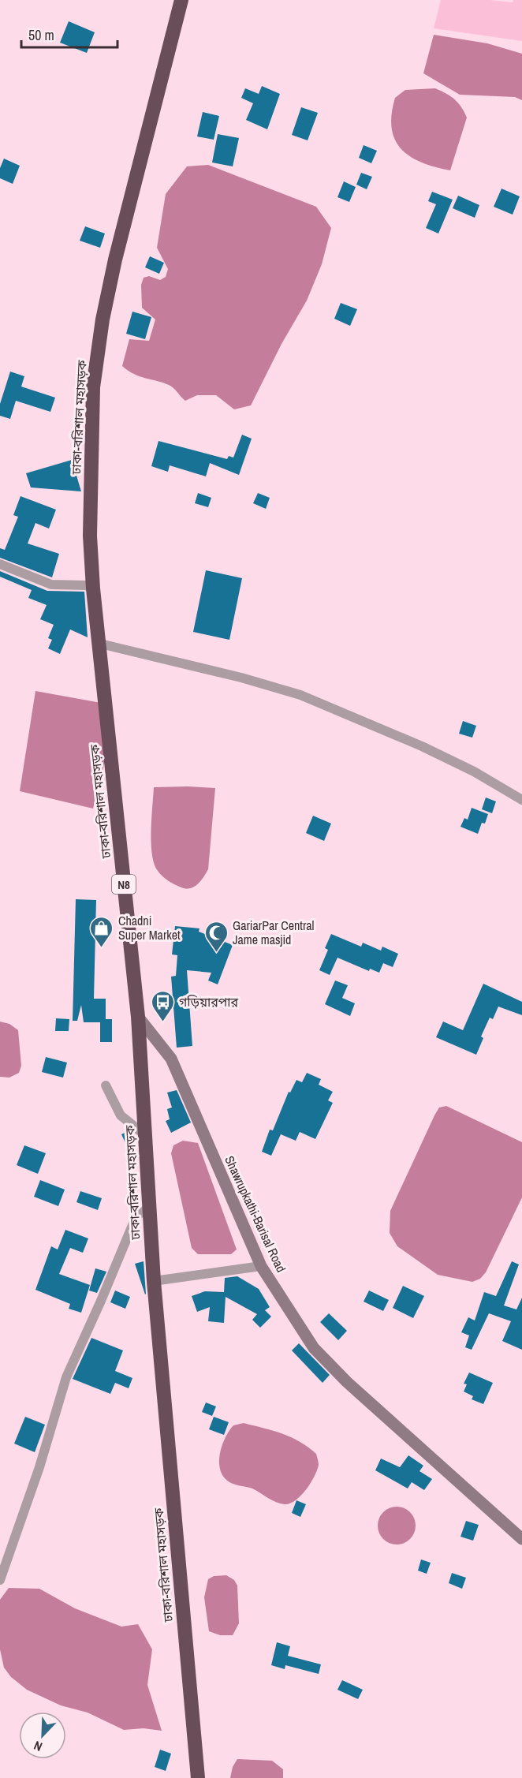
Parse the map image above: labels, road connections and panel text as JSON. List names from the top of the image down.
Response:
{
  "streets": {
    "highway": ["ঢাকা-বরিশাল মহাসড়ক", "N8"],
    "main road": ["Shawrupkathi-Barisal Road"]
  },
  "crossings": [
    ["ঢাকা-বরিশাল মহাসড়ক", "Shawrupkathi-Barisal Road"]
  ],
  "places": {
    "shop": ["Chadni Super Market"],
    "mosque": ["GariarPar Central Jame masjid"],
    "bus stop": ["গড়িয়ারপার"]
  },
  "scale_bar": "50 m",
  "north": "bottom left"
}
